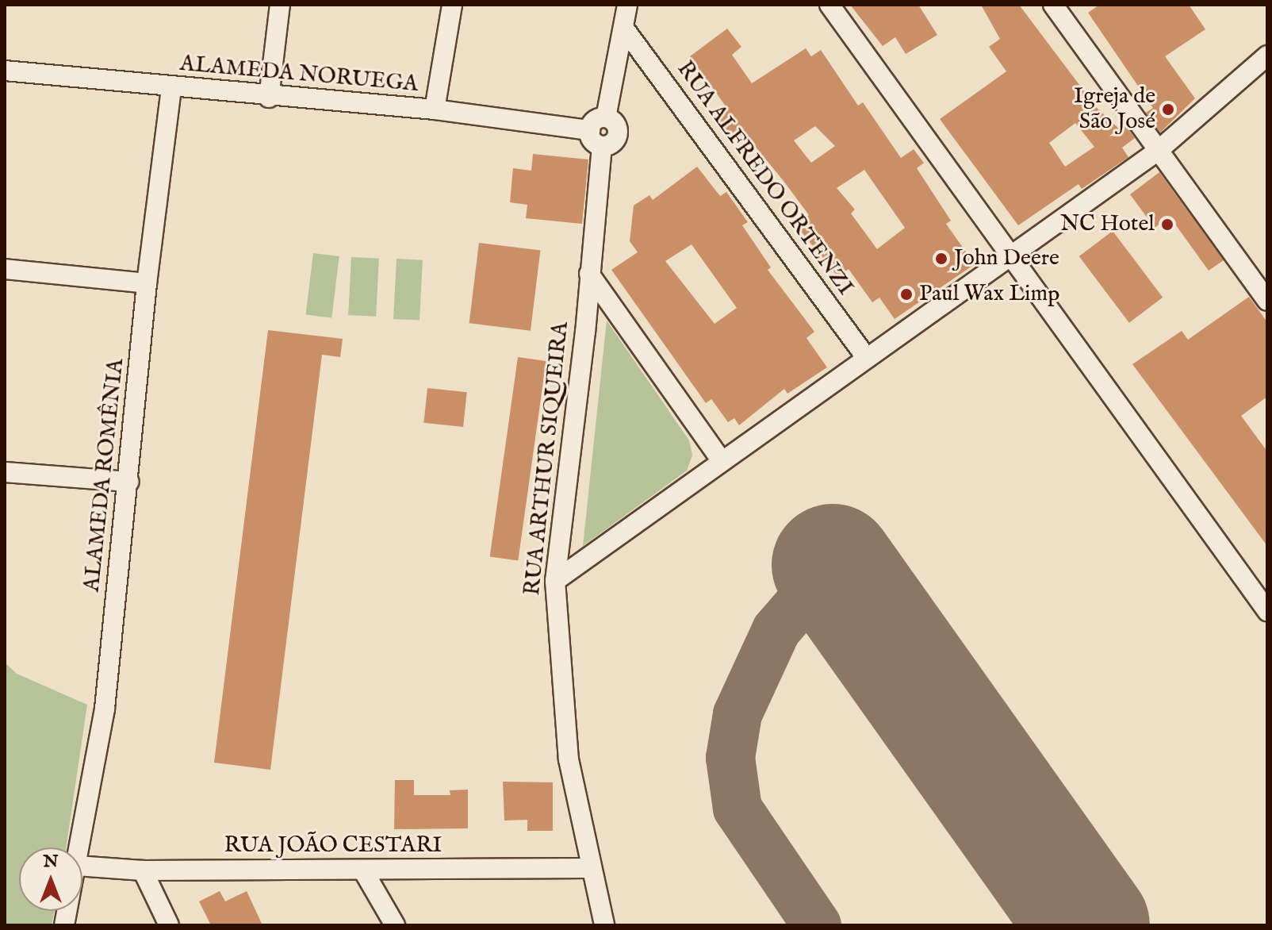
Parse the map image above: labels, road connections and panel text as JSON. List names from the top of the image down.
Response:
{
  "streets": {
    "street": [
      "ALAMEDA NORUEGA",
      "RUA ALFREDO ORTENZI",
      "RUA ARTHUR SIQUEIRA",
      "ALAMEDA ROMÊNIA",
      "RUA JOÃO CESTARI"
    ]
  },
  "crossings": [
    ["ALAMEDA NORUEGA", "RUA ARTHUR SIQUEIRA"],
    ["ALAMEDA NORUEGA", "ALAMEDA ROMÊNIA"],
    ["RUA ARTHUR SIQUEIRA", "RUA JOÃO CESTARI"]
  ],
  "places": [
    "Igreja de São José",
    "NC Hotel",
    "John Deere",
    "Paul Wax Limp"
  ],
  "north": "top"
}
